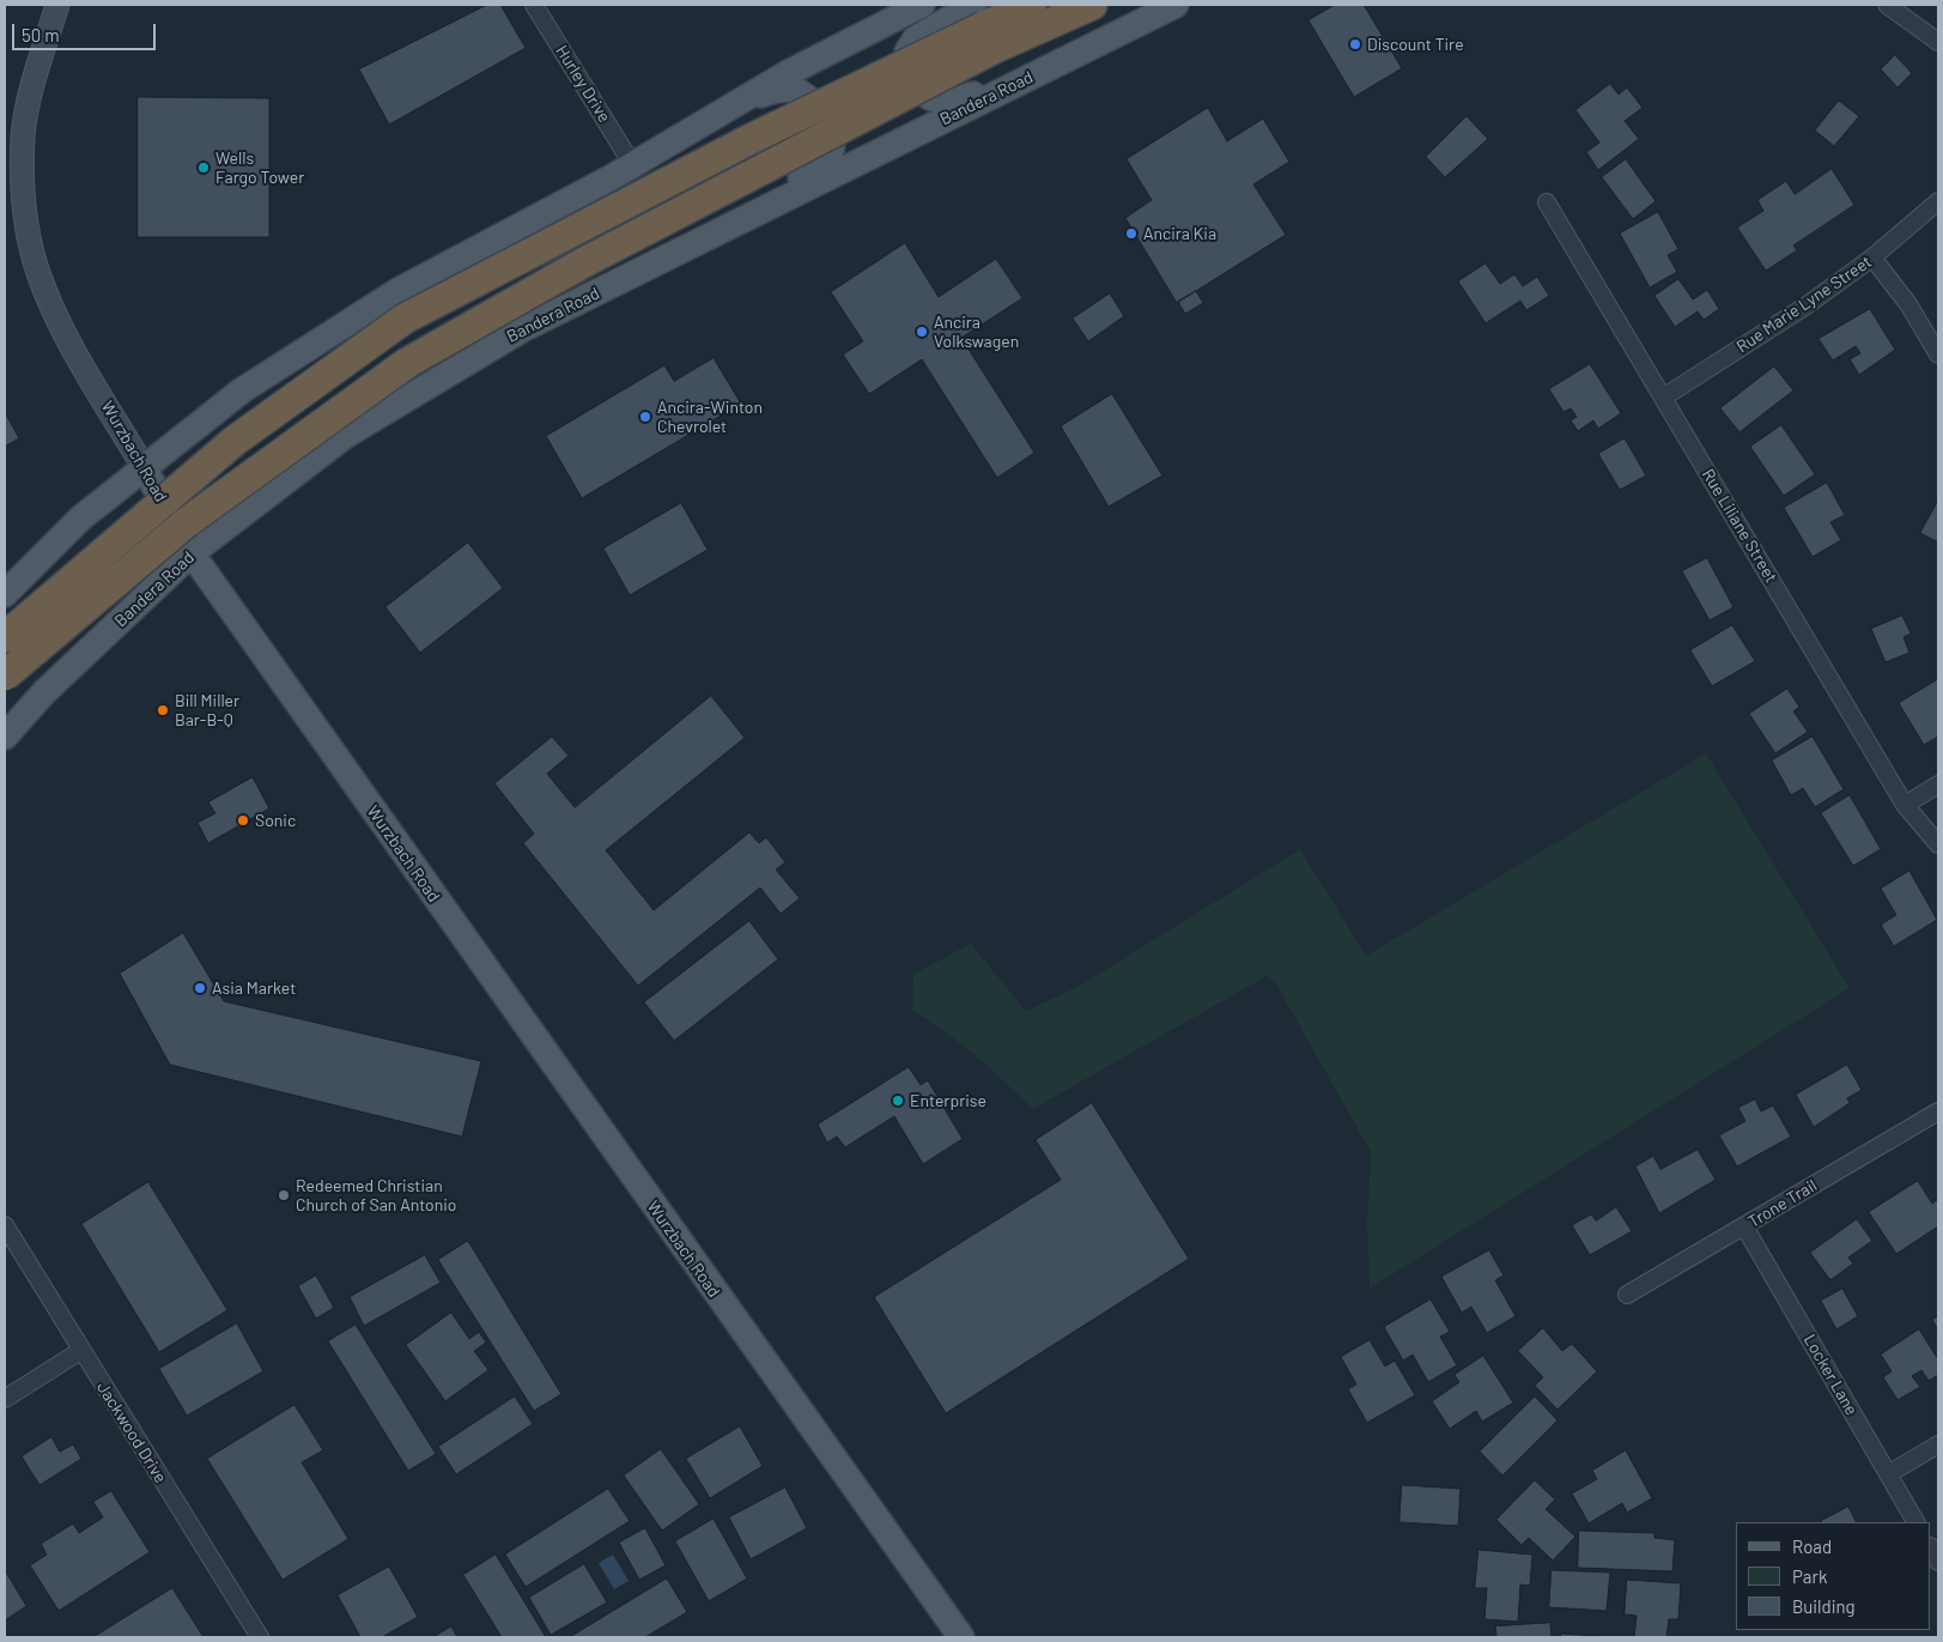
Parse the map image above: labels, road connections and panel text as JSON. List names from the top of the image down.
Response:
{
  "streets": {
    "main road": ["Bandera Road", "Wurzbach Road"],
    "street": [
      "Hurley Drive",
      "Rue Marie Lyne Street",
      "Rue Liliane Street",
      "Trone Trail",
      "Locker Lane",
      "Jackwood Drive"
    ]
  },
  "crossings": [
    ["Bandera Road", "Wurzbach Road"],
    ["Rue Marie Lyne Street", "Rue Liliane Street"],
    ["Trone Trail", "Locker Lane"]
  ],
  "places": [
    "Discount Tire",
    "Wells Fargo Tower",
    "Ancira Kia",
    "Ancira Volkswagen",
    "Ancira-Winton Chevrolet",
    "Bill Miller Bar-B-Q",
    "Sonic",
    "Asia Market",
    "Enterprise",
    "Redeemed Christian Church of San Antonio"
  ],
  "legend": ["Road", "Park", "Building"],
  "scale_bar": "50 m"
}
